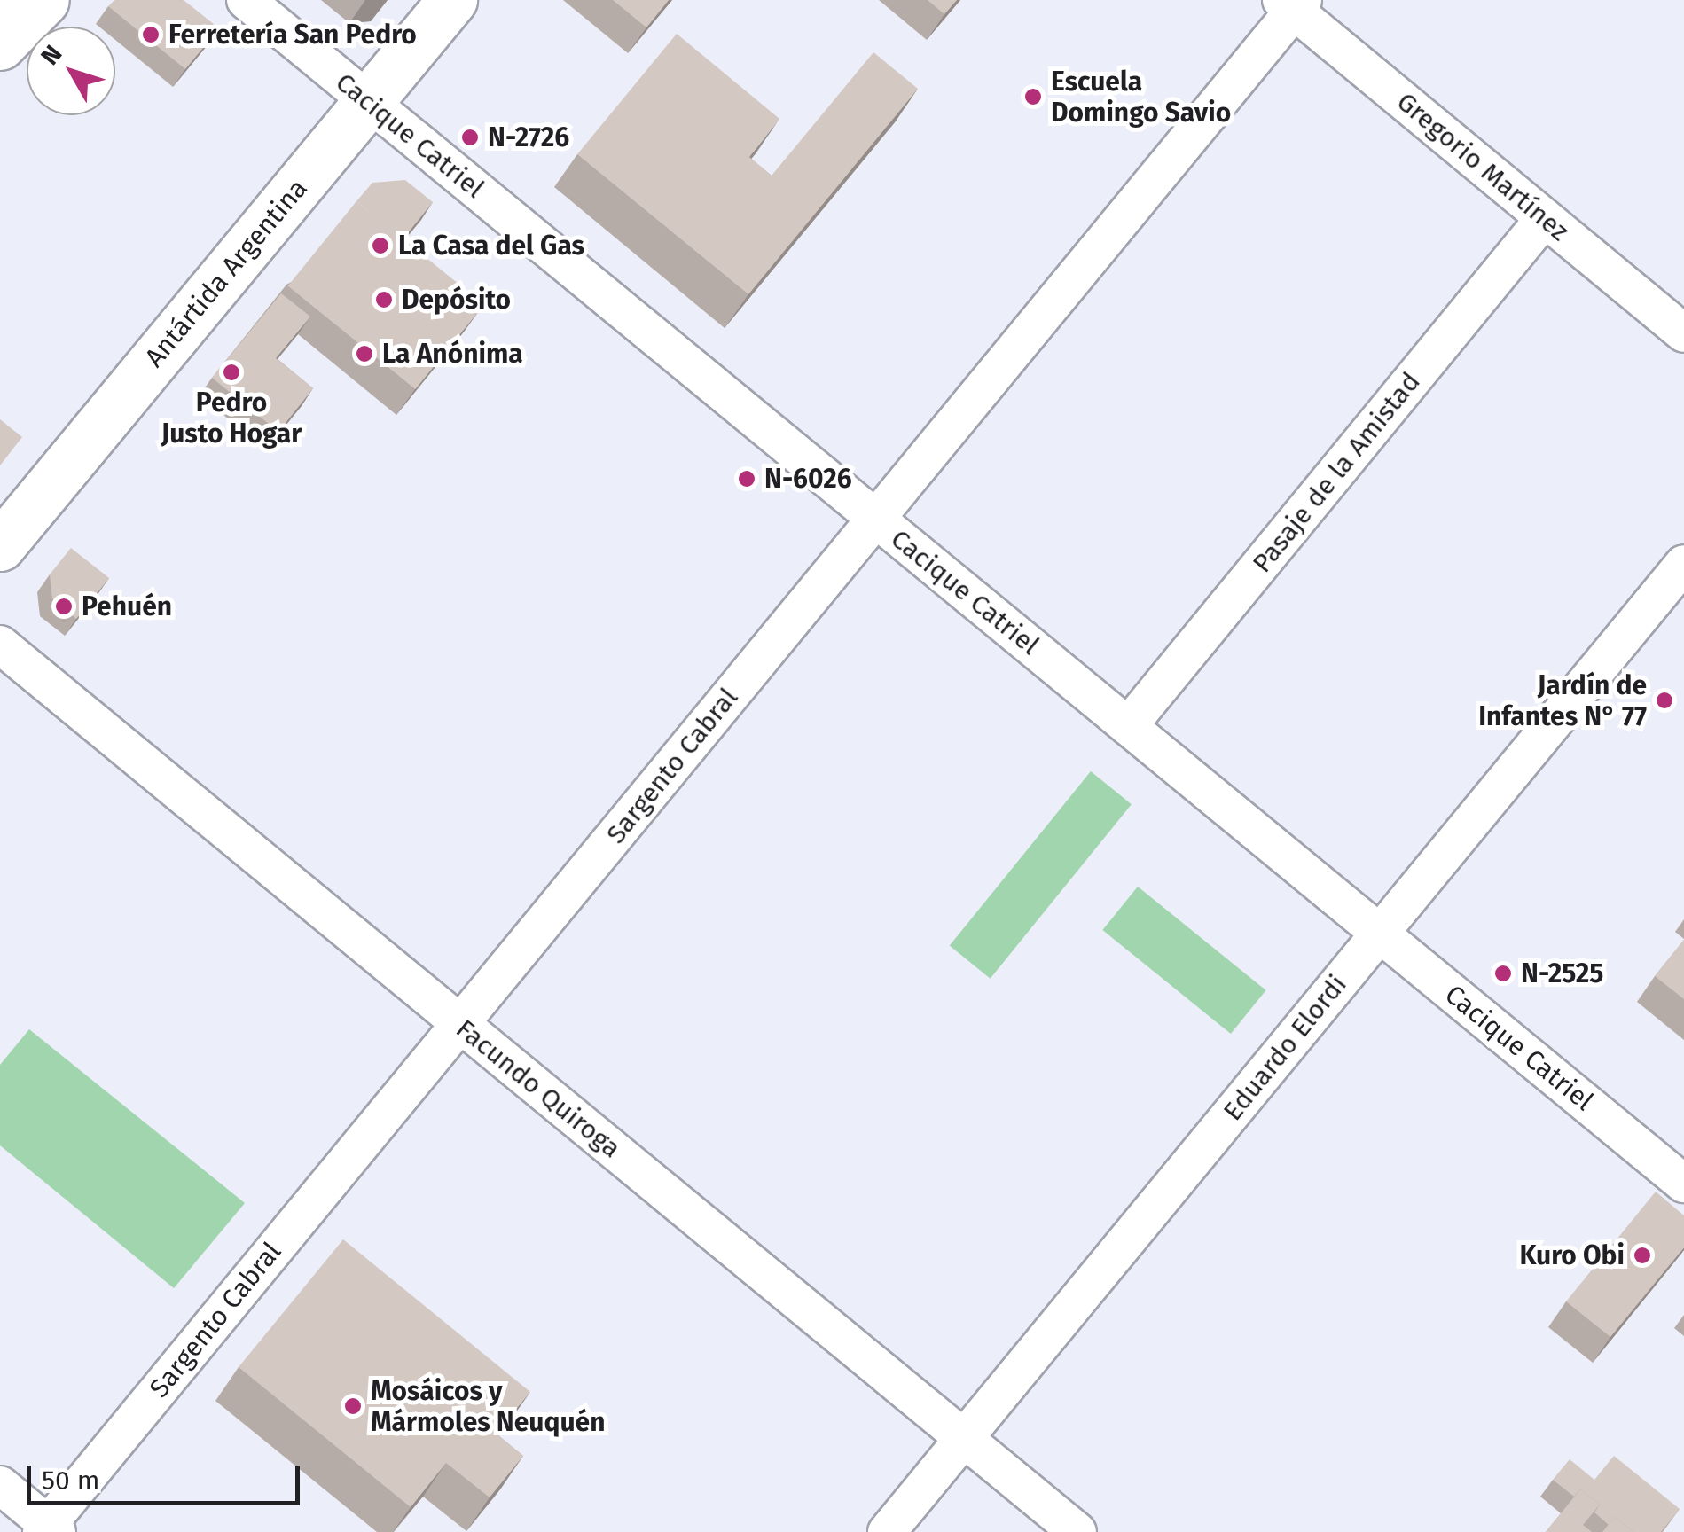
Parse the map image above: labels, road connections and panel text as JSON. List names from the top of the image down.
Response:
{
  "streets": {
    "main road": ["Antártida Argentina"],
    "street": [
      "Cacique Catriel",
      "Gregorio Martínez",
      "Pasaje de la Amistad",
      "Sargento Cabral",
      "Eduardo Elordi",
      "Facundo Quiroga"
    ]
  },
  "crossings": [
    ["Cacique Catriel", "Antártida Argentina"],
    ["Cacique Catriel", "Pasaje de la Amistad"],
    ["Cacique Catriel", "Sargento Cabral"],
    ["Cacique Catriel", "Eduardo Elordi"],
    ["Gregorio Martínez", "Pasaje de la Amistad"],
    ["Gregorio Martínez", "Sargento Cabral"],
    ["Sargento Cabral", "Facundo Quiroga"],
    ["Eduardo Elordi", "Facundo Quiroga"]
  ],
  "places": [
    "Ferretería San Pedro",
    "Escuela Domingo Savio",
    "N-2726",
    "La Casa del Gas",
    "Depósito",
    "La Anónima",
    "Pedro Justo Hogar",
    "N-6026",
    "Pehuén",
    "Jardín de Infantes N° 77",
    "N-2525",
    "Kuro Obi",
    "Mosáicos y Mármoles Neuquén"
  ],
  "scale_bar": "50 m",
  "north": "top left"
}
